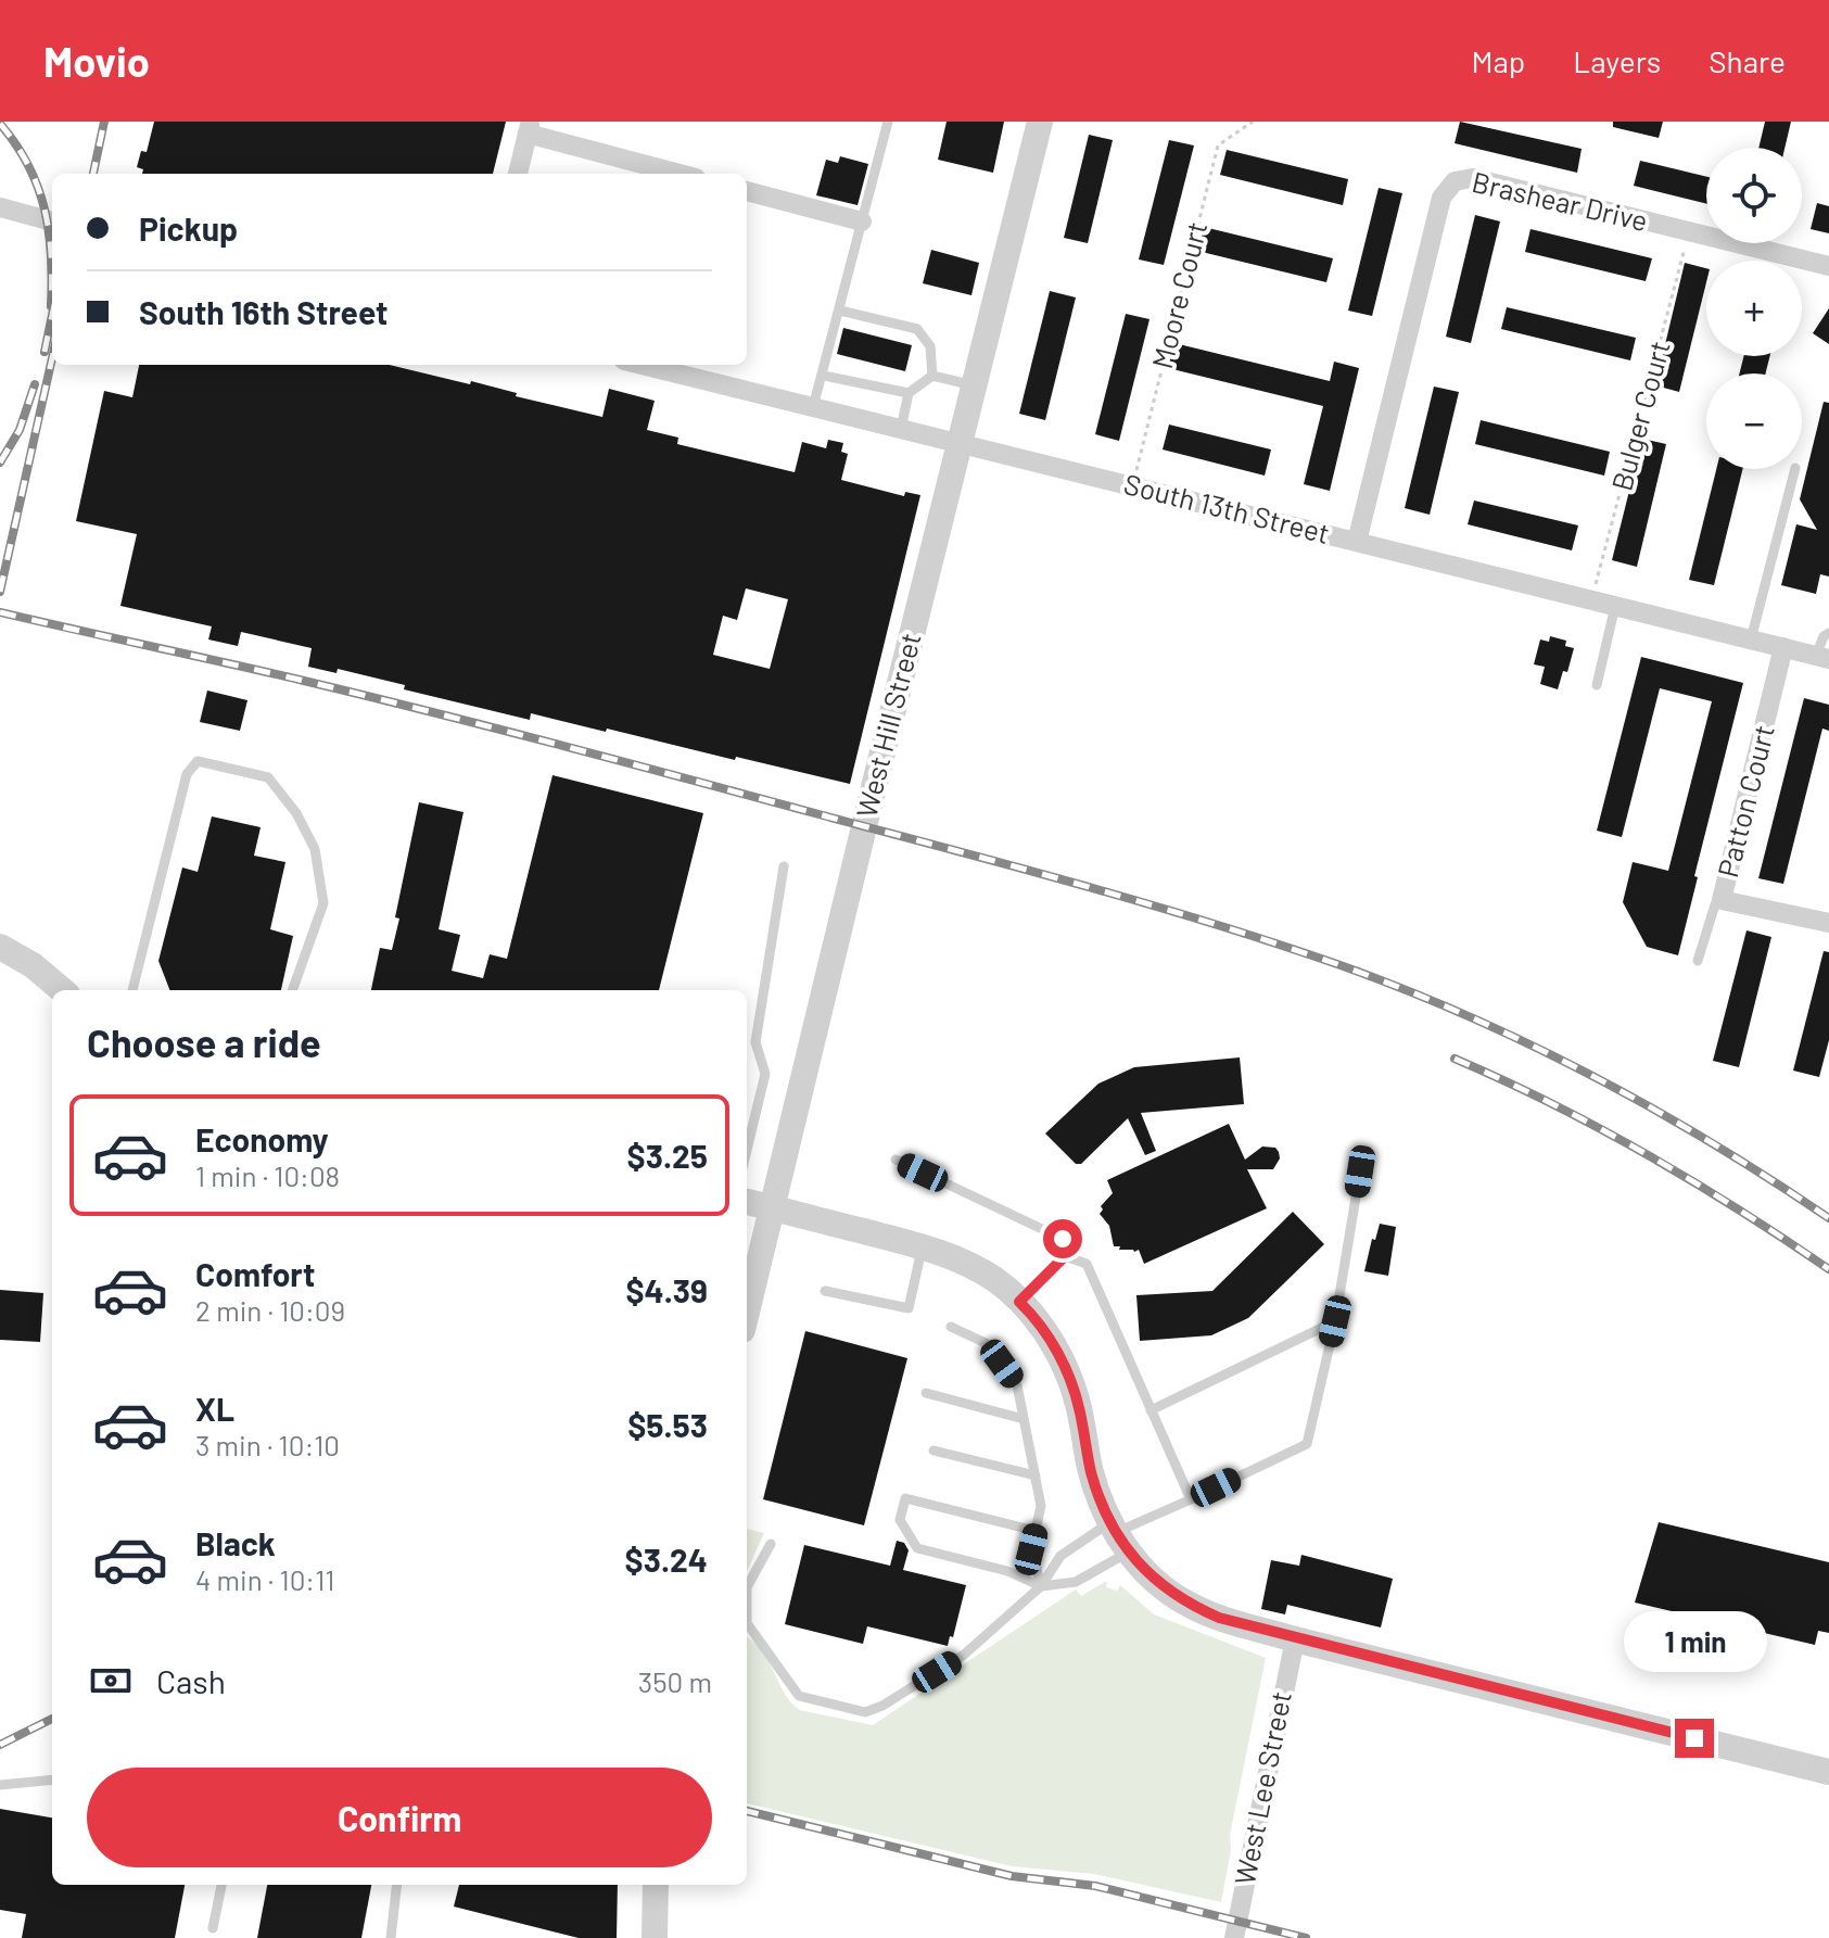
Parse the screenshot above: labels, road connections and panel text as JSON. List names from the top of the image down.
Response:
{
  "streets": {
    "street": [
      "Brashear Drive",
      "South 13th Street",
      "West Hill Street",
      "Patton Court",
      "West Lee Street"
    ],
    "path": ["Moore Court", "Bulger Court"]
  },
  "crossings": [
    ["Brashear Drive", "Bulger Court"],
    ["Brashear Drive", "South 13th Street"],
    ["Moore Court", "South 13th Street"],
    ["Bulger Court", "South 13th Street"],
    ["South 13th Street", "West Hill Street"],
    ["South 13th Street", "Patton Court"]
  ],
  "page": {
    "header": "Movio",
    "nav": ["Map", "Layers", "Share"],
    "map_buttons": ["+", "−"],
    "banner": ["Pickup", "South 16th Street"],
    "heading": "Choose a ride",
    "list": [
      {
        "name": "Economy",
        "note": "1 min · 10:08",
        "value": "$3.25"
      },
      {
        "name": "Comfort",
        "note": "2 min · 10:09",
        "value": "$4.39"
      },
      {
        "name": "XL",
        "note": "3 min · 10:10",
        "value": "$5.53"
      },
      {
        "name": "Black",
        "note": "4 min · 10:11",
        "value": "$3.24"
      }
    ],
    "bubble": "1 min",
    "pay": ["Cash", "350 m"],
    "buttons": "Confirm"
  }
}
